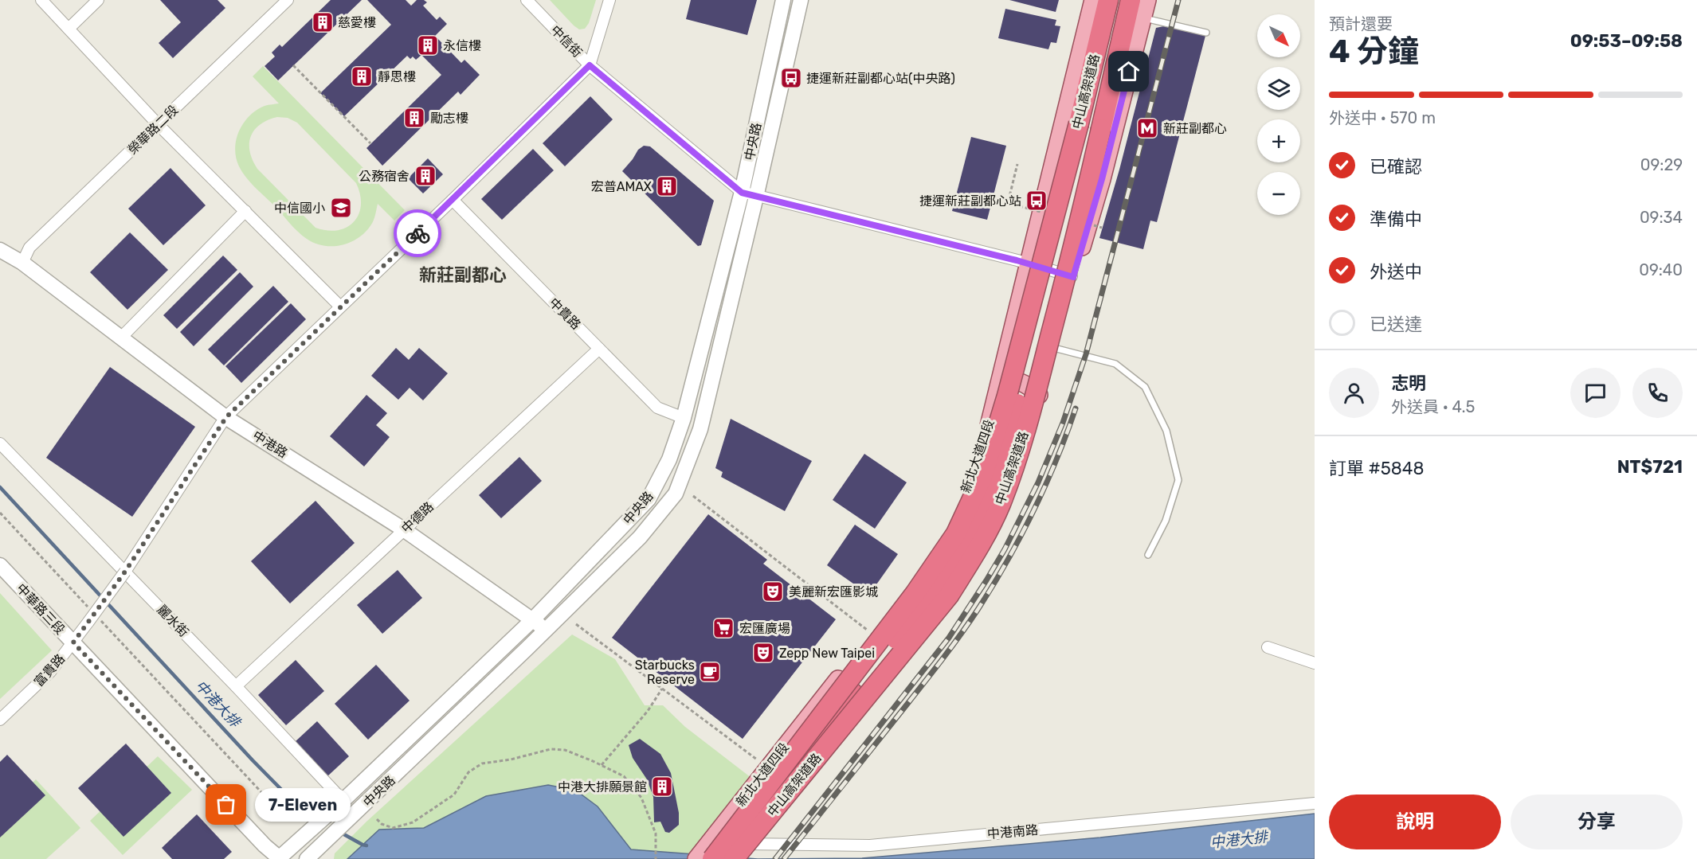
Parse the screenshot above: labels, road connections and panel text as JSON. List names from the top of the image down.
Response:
{
  "streets": {
    "highway": ["中山高架道路"],
    "main road": ["新北大道四段"],
    "street": [
      "中信街",
      "榮華路二段",
      "中央路",
      "中貴路",
      "中港路",
      "中德路",
      "中華路三段",
      "麗水街",
      "富貴路",
      "中港南路"
    ]
  },
  "crossings": [
    ["中信街", "中央路"],
    ["中信街", "新北大道四段"],
    ["中信街", "富貴路"],
    ["中山高架道路", "新北大道四段"],
    ["中山高架道路", "中港南路"],
    ["榮華路二段", "中港路"],
    ["中央路", "中貴路"],
    ["中央路", "中港路"],
    ["中央路", "中華路三段"],
    ["中央路", "麗水街"],
    ["中貴路", "中德路"],
    ["中貴路", "富貴路"],
    ["中港路", "中德路"],
    ["中港路", "富貴路"],
    ["新北大道四段", "中港南路"],
    ["中德路", "麗水街"],
    ["中華路三段", "富貴路"],
    ["麗水街", "富貴路"]
  ],
  "districts": ["新莊副都心"],
  "water": ["中港大排"],
  "places": {
    "building": [
      "慈愛樓",
      "永信樓",
      "靜思樓",
      "勵志樓",
      "公務宿舍",
      "宏普AMAX",
      "中港大排願景館"
    ],
    "bus stop": ["捷運新莊副都心站(中央路)", "捷運新莊副都心站"],
    "metro station": ["新莊副都心"],
    "school or university": ["中信國小"],
    "theatre": ["美麗新宏匯影城", "Zepp New Taipei"],
    "supermarket": ["宏匯廣場"],
    "cafe": ["Starbucks Reserve"],
    "other": ["7-Eleven"]
  },
  "north": "bottom right",
  "page": {
    "heading": ["4 分鐘", "預計還要", "09:53–09:58"],
    "panel": [
      "志明",
      "外送員 · 4.5",
      "訂單 #5848",
      "NT$721"
    ],
    "map_buttons": ["+", "−"],
    "bar": "外送中 · 570 m",
    "list": [
      ["已確認", "09:29"],
      ["準備中", "09:34"],
      ["外送中", "09:40"],
      "已送達"
    ],
    "buttons": ["說明", "分享"],
    "bubble": "7-Eleven"
  }
}
